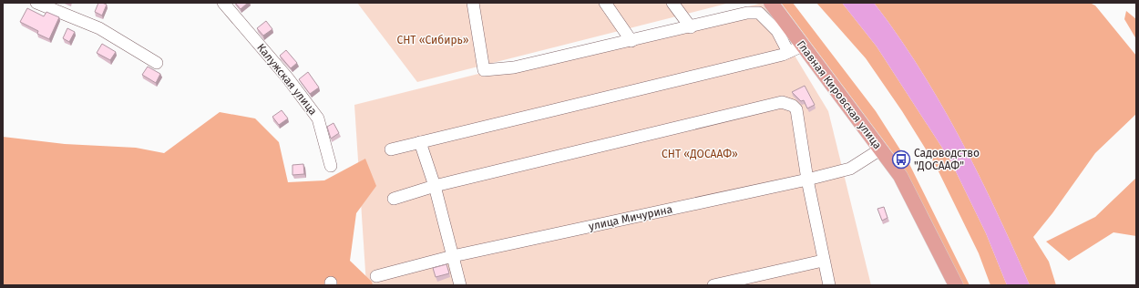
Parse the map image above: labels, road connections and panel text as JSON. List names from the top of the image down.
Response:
{
  "streets": {
    "main road": ["Главная Кировская улица"],
    "street": ["Калужская улица", "улица Мичурина"]
  },
  "crossings": [
    ["Главная Кировская улица", "улица Мичурина"]
  ],
  "parks": ["СНТ «Сибирь»", "СНТ «ДОСААФ»"],
  "places": {
    "bus stop": ["Садоводство \"ДОСААФ\""]
  }
}
